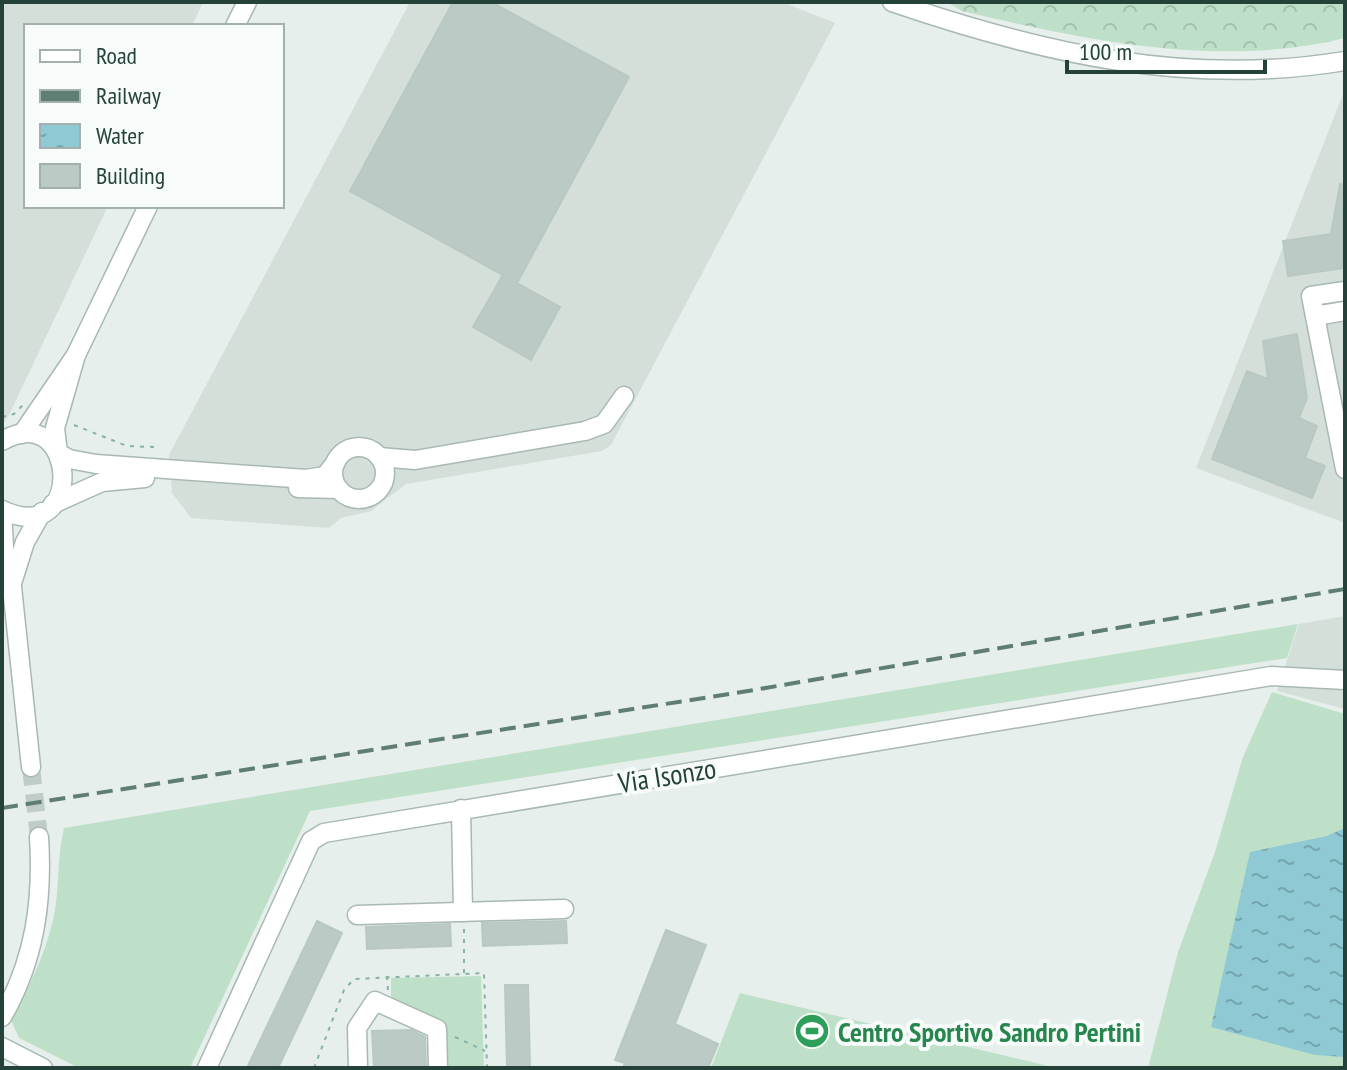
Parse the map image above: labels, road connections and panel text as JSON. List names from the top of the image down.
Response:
{
  "streets": {
    "street": ["Via Isonzo"]
  },
  "places": {
    "sports": ["Centro Sportivo Sandro Pertini"]
  },
  "legend": [
    "Road",
    "Railway",
    "Water",
    "Building"
  ],
  "scale_bar": "100 m"
}
